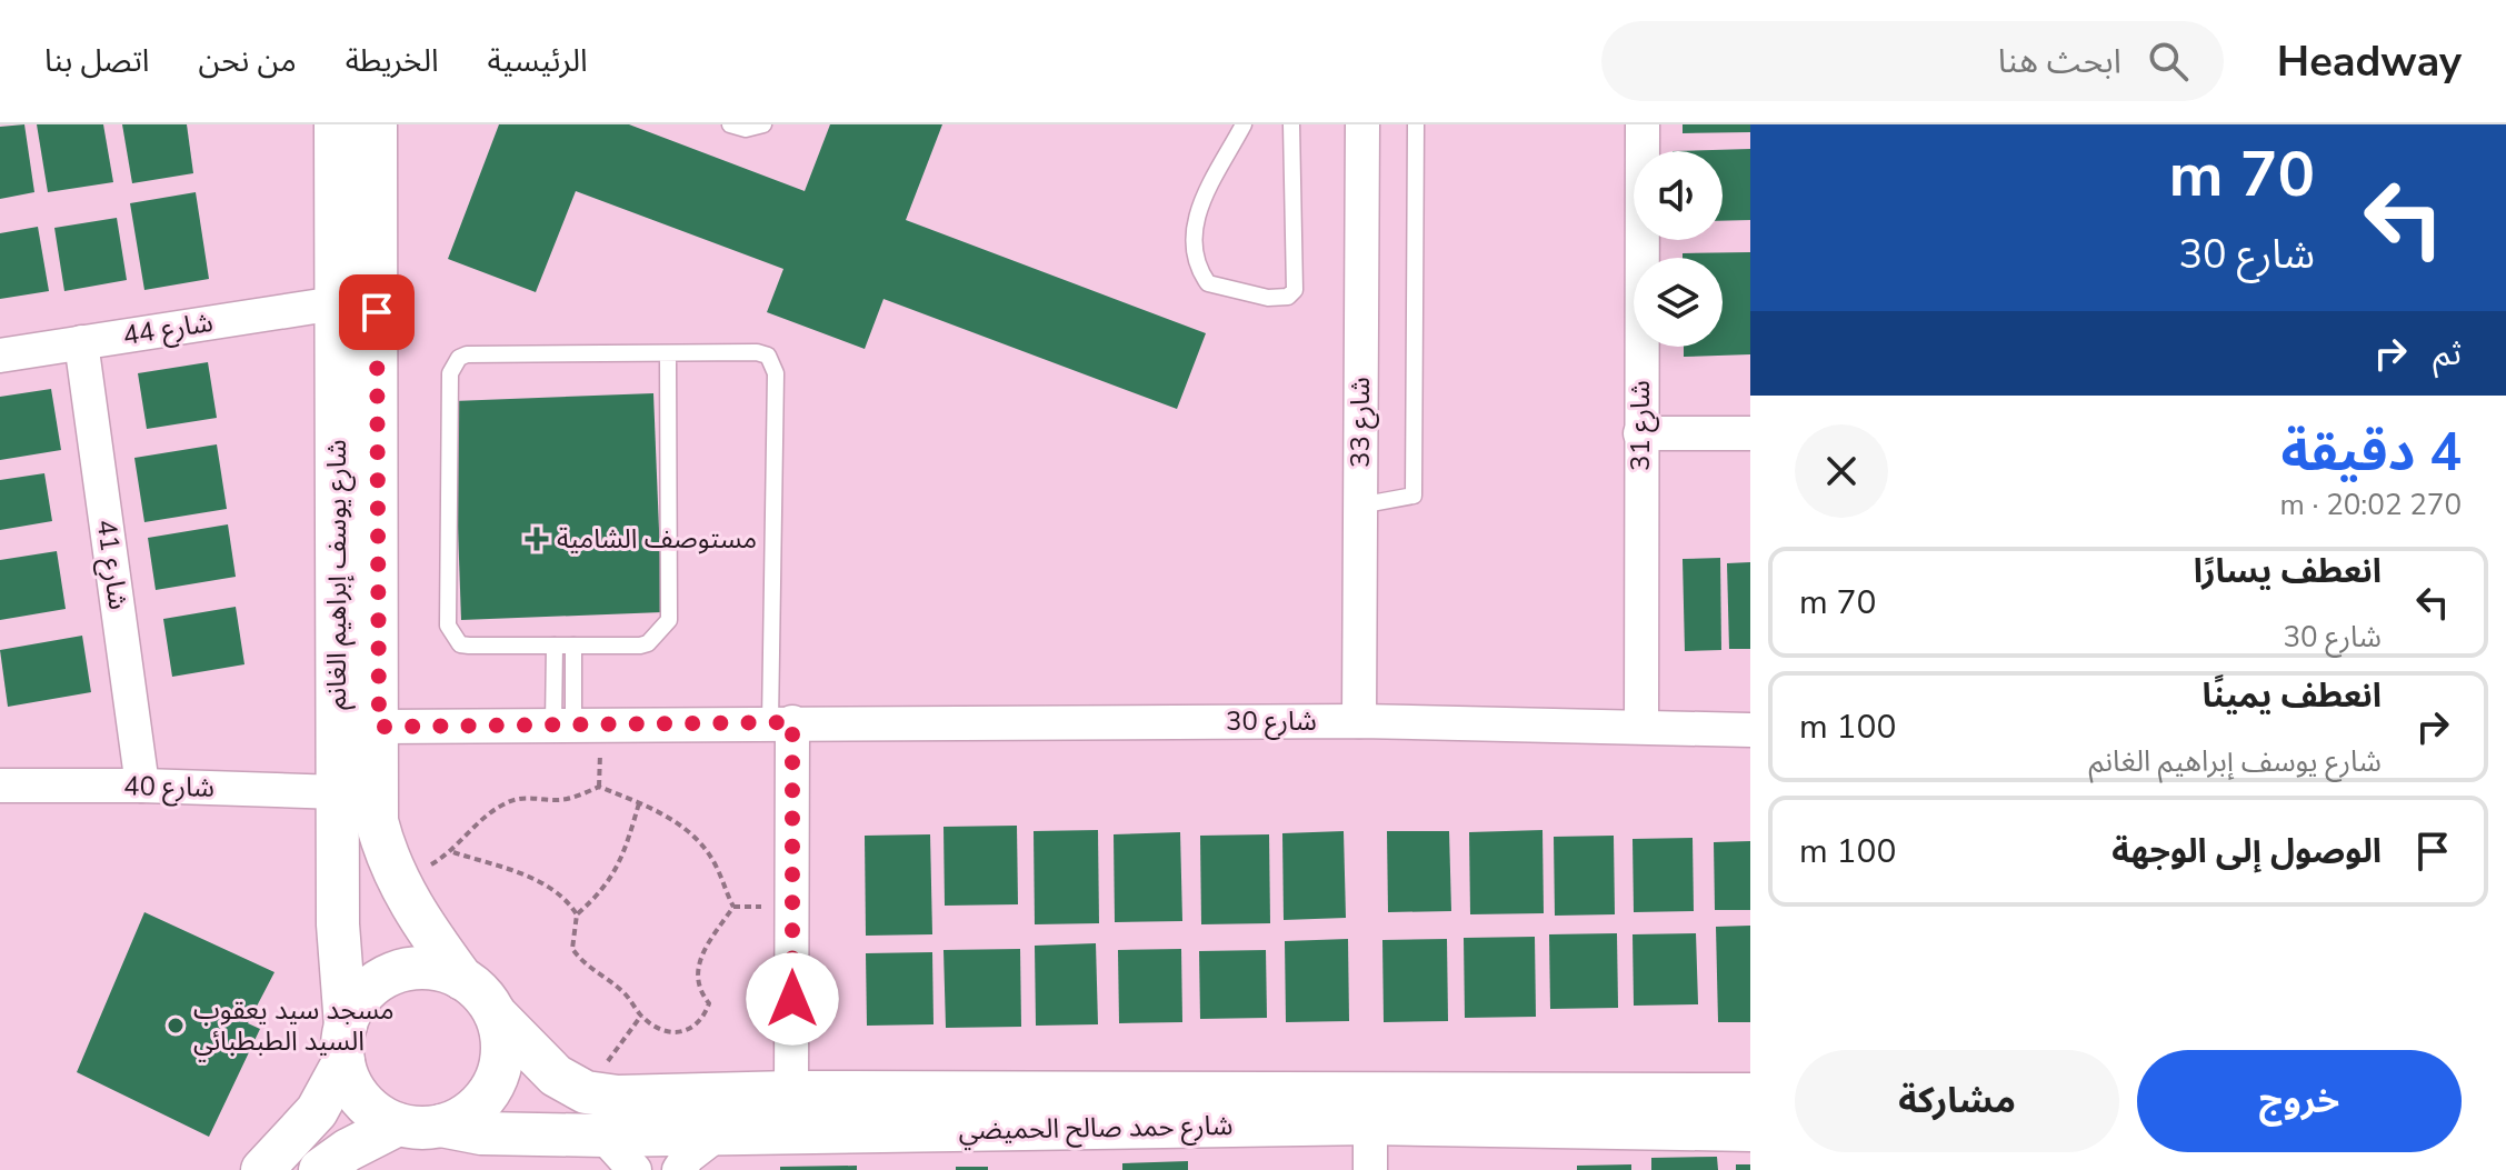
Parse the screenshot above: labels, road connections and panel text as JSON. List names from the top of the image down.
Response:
{
  "streets": {
    "street": [
      "شارع 44",
      "شارع 33",
      "شارع 31",
      "شارع 41",
      "شارع يوسف إبراهيم الغانم",
      "شارع 30",
      "شارع 40",
      "شارع حمد صالح الحميضي"
    ]
  },
  "crossings": [
    ["شارع 44", "شارع 41"],
    ["شارع 44", "شارع يوسف إبراهيم الغانم"],
    ["شارع 33", "شارع 30"],
    ["شارع 31", "شارع 30"],
    ["شارع 41", "شارع 40"],
    ["شارع يوسف إبراهيم الغانم", "شارع 30"],
    ["شارع يوسف إبراهيم الغانم", "شارع 40"],
    ["شارع يوسف إبراهيم الغانم", "شارع حمد صالح الحميضي"]
  ],
  "places": {
    "health": ["مستوصف الشامية"],
    "other": ["مسجد سيد يعقوب السيد الطبطبائي"]
  },
  "page": {
    "header": "Headway",
    "search": "ابحث هنا",
    "nav": [
      "الرئيسية",
      "الخريطة",
      "من نحن",
      "اتصل بنا"
    ],
    "turn": ["70 m", "شارع 30"],
    "then": "ثم",
    "heading": ["4 دقيقة", "270 m · 20:02"],
    "list": [
      {
        "name": "انعطف يسارًا",
        "note": "شارع 30",
        "value": "70 m"
      },
      {
        "name": "انعطف يمينًا",
        "note": "شارع يوسف إبراهيم الغانم",
        "value": "100 m"
      },
      {
        "name": "الوصول إلى الوجهة",
        "value": "100 m"
      }
    ],
    "buttons": ["خروج", "مشاركة"]
  }
}
